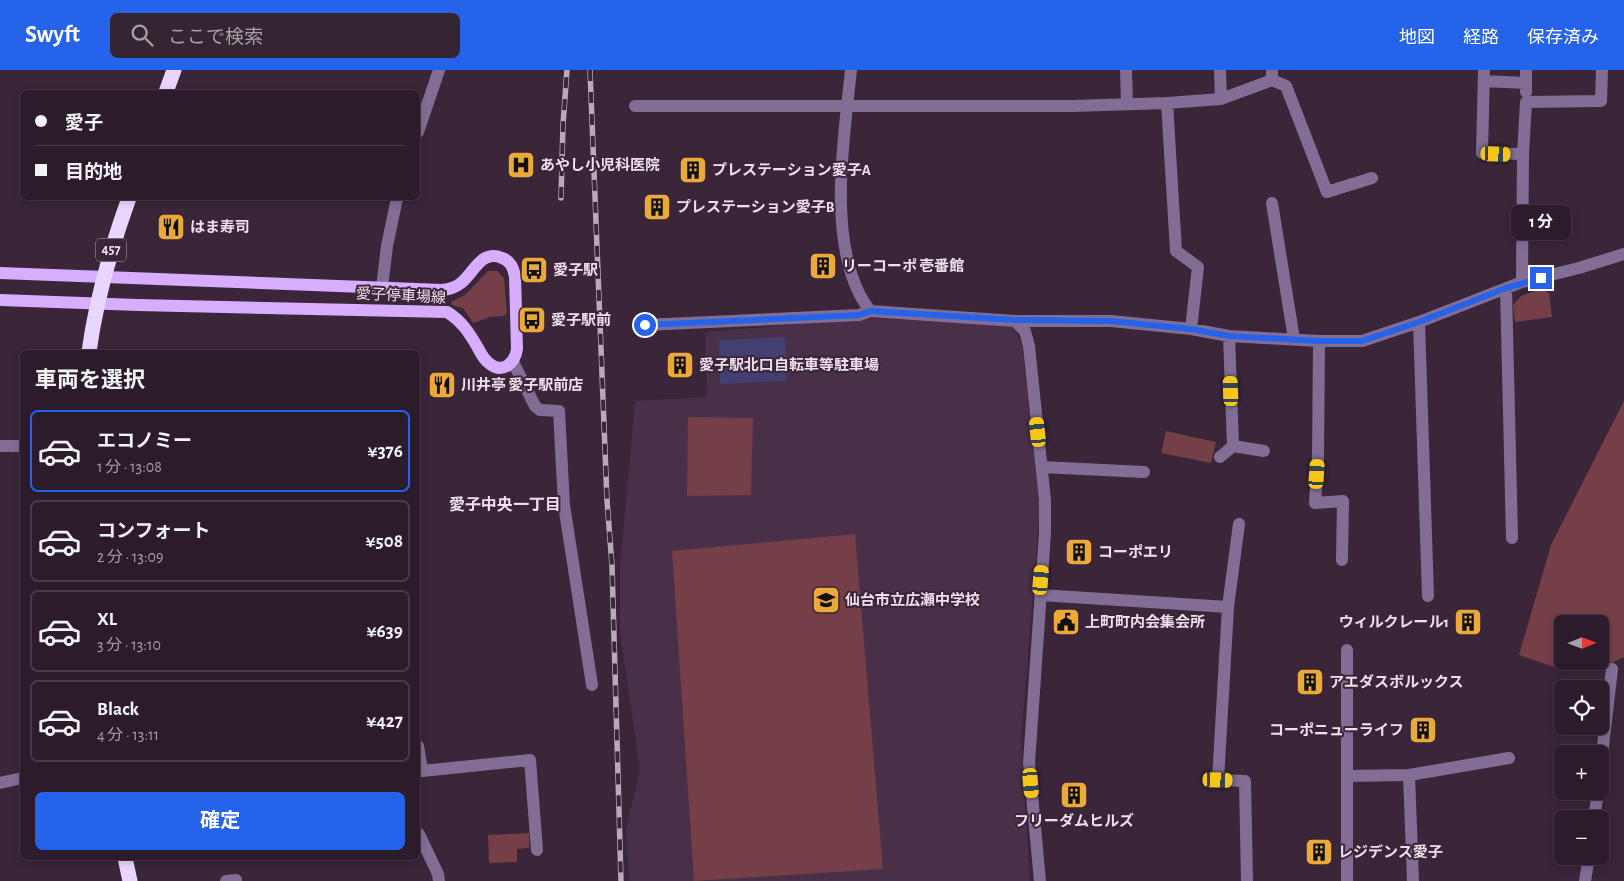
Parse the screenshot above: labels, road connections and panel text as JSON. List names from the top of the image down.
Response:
{
  "streets": {
    "highway": ["457"],
    "main road": ["愛子停車場線"]
  },
  "crossings": [
    ["457", "愛子停車場線"]
  ],
  "districts": ["愛子中央一丁目"],
  "places": {
    "hospital": ["あやし小児科医院"],
    "building": [
      "プレステーション愛子A",
      "プレステーション愛子B",
      "リーコーポ 壱番館",
      "愛子駅北口自転車等駐車場",
      "コーポエリ",
      "ウィルクレール1",
      "アエダスボルックス",
      "コーポニューライフ",
      "フリーダムヒルズ",
      "レジデンス愛子"
    ],
    "restaurant": ["はま寿司", "川井亭 愛子駅前店"],
    "bus stop": ["愛子駅", "愛子駅前"],
    "school or university": ["仙台市立広瀬中学校"],
    "public building": ["上町町内会集会所"]
  },
  "north": "right",
  "page": {
    "header": "Swyft",
    "search": "ここで検索",
    "nav": ["地図", "経路", "保存済み"],
    "banner": ["愛子", "目的地"],
    "bubble": "1 分",
    "heading": "車両を選択",
    "list": [
      {
        "name": "エコノミー",
        "note": "1 分 · 13:08",
        "value": "¥376"
      },
      {
        "name": "コンフォート",
        "note": "2 分 · 13:09",
        "value": "¥508"
      },
      {
        "name": "XL",
        "note": "3 分 · 13:10",
        "value": "¥639"
      },
      {
        "name": "Black",
        "note": "4 分 · 13:11",
        "value": "¥427"
      }
    ],
    "map_buttons": ["+", "−"],
    "buttons": "確定"
  }
}
